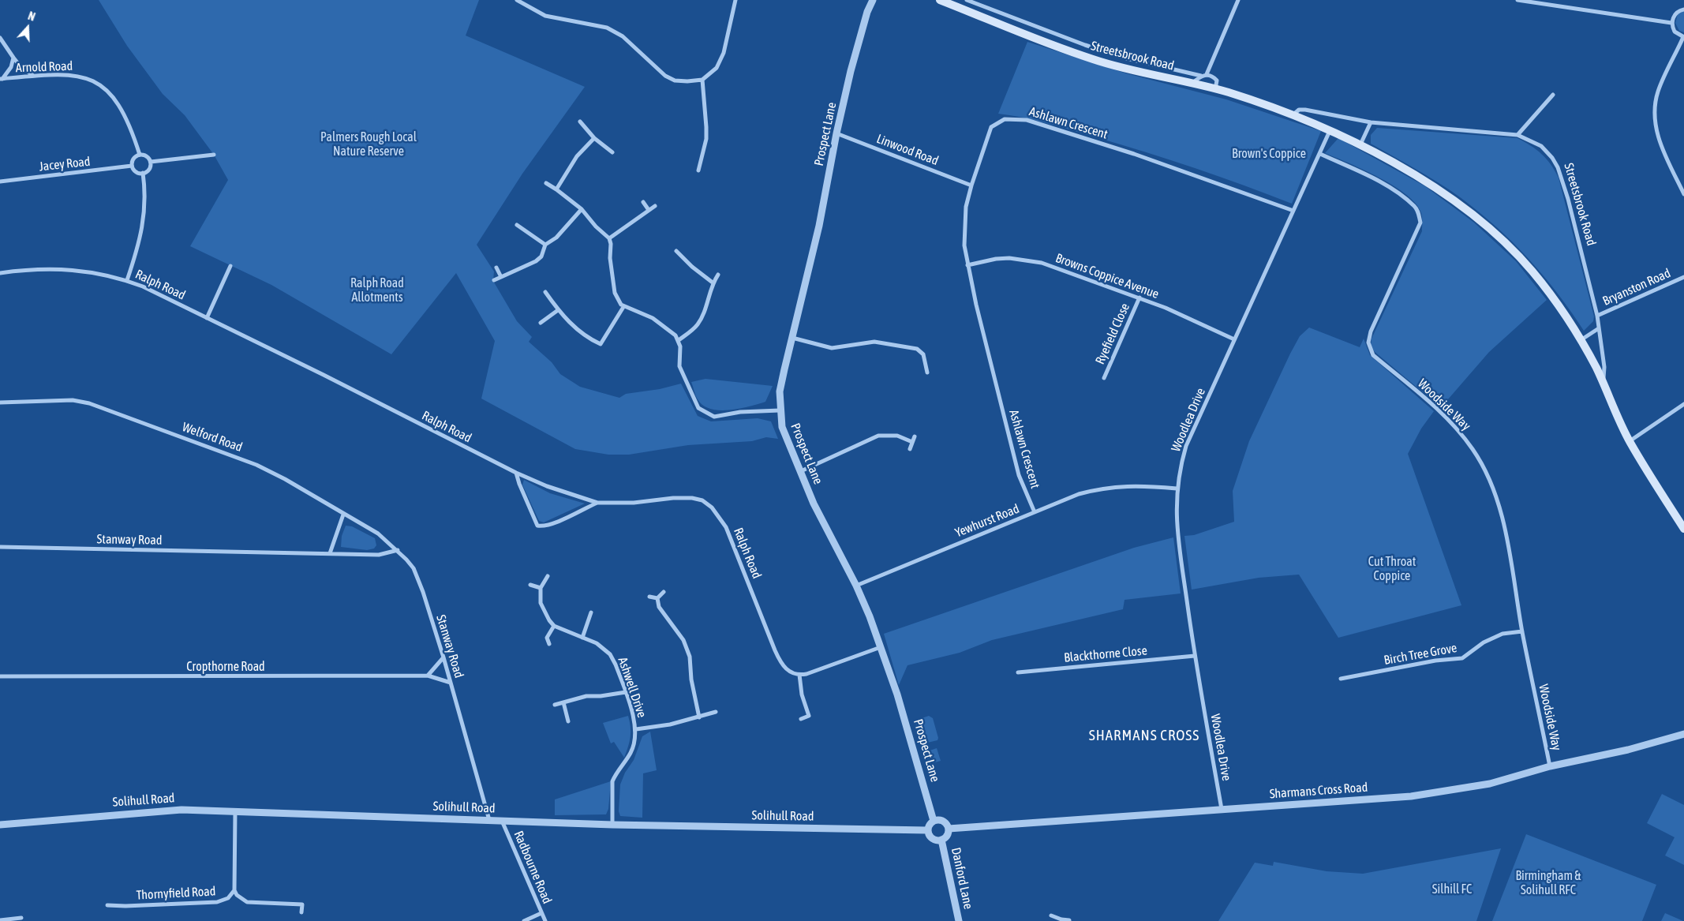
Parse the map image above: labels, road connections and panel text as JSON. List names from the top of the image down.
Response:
{
  "streets": {
    "main road": ["Streetsbrook Road"],
    "street": [
      "Arnold Road",
      "Ashlawn Crescent",
      "Prospect Lane",
      "Linwood Road",
      "Jacey Road",
      "Browns Coppice Avenue",
      "Ralph Road",
      "Bryanston Road",
      "Ryefield Close",
      "Woodside Way",
      "Woodlea Drive",
      "Welford Road",
      "Yewhurst Road",
      "Stanway Road",
      "Blackthorne Close",
      "Birch Tree Grove",
      "Cropthorne Road",
      "Ashwell Drive",
      "Sharmans Cross Road",
      "Solihull Road",
      "Radbourne Road",
      "Danford Lane",
      "Thornyfield Road"
    ]
  },
  "crossings": [
    ["Streetsbrook Road", "Bryanston Road"],
    ["Streetsbrook Road", "Woodlea Drive"],
    ["Arnold Road", "Jacey Road"],
    ["Ashlawn Crescent", "Linwood Road"],
    ["Ashlawn Crescent", "Browns Coppice Avenue"],
    ["Ashlawn Crescent", "Woodlea Drive"],
    ["Ashlawn Crescent", "Yewhurst Road"],
    ["Prospect Lane", "Linwood Road"],
    ["Prospect Lane", "Yewhurst Road"],
    ["Prospect Lane", "Sharmans Cross Road"],
    ["Prospect Lane", "Solihull Road"],
    ["Prospect Lane", "Danford Lane"],
    ["Browns Coppice Avenue", "Ryefield Close"],
    ["Browns Coppice Avenue", "Woodlea Drive"],
    ["Woodside Way", "Woodlea Drive"],
    ["Woodside Way", "Birch Tree Grove"],
    ["Woodside Way", "Sharmans Cross Road"],
    ["Woodlea Drive", "Yewhurst Road"],
    ["Woodlea Drive", "Blackthorne Close"],
    ["Woodlea Drive", "Sharmans Cross Road"],
    ["Welford Road", "Stanway Road"],
    ["Stanway Road", "Cropthorne Road"],
    ["Stanway Road", "Solihull Road"],
    ["Ashwell Drive", "Solihull Road"],
    ["Sharmans Cross Road", "Solihull Road"],
    ["Sharmans Cross Road", "Danford Lane"],
    ["Solihull Road", "Radbourne Road"],
    ["Solihull Road", "Danford Lane"],
    ["Solihull Road", "Thornyfield Road"]
  ],
  "districts": ["SHARMANS CROSS"],
  "parks": [
    "Palmers Rough Local Nature Reserve",
    "Brown's Coppice",
    "Ralph Road Allotments",
    "Cut Throat Coppice",
    "Birmingham & Solihull RFC",
    "Silhill FC"
  ],
  "north": "top"
}
